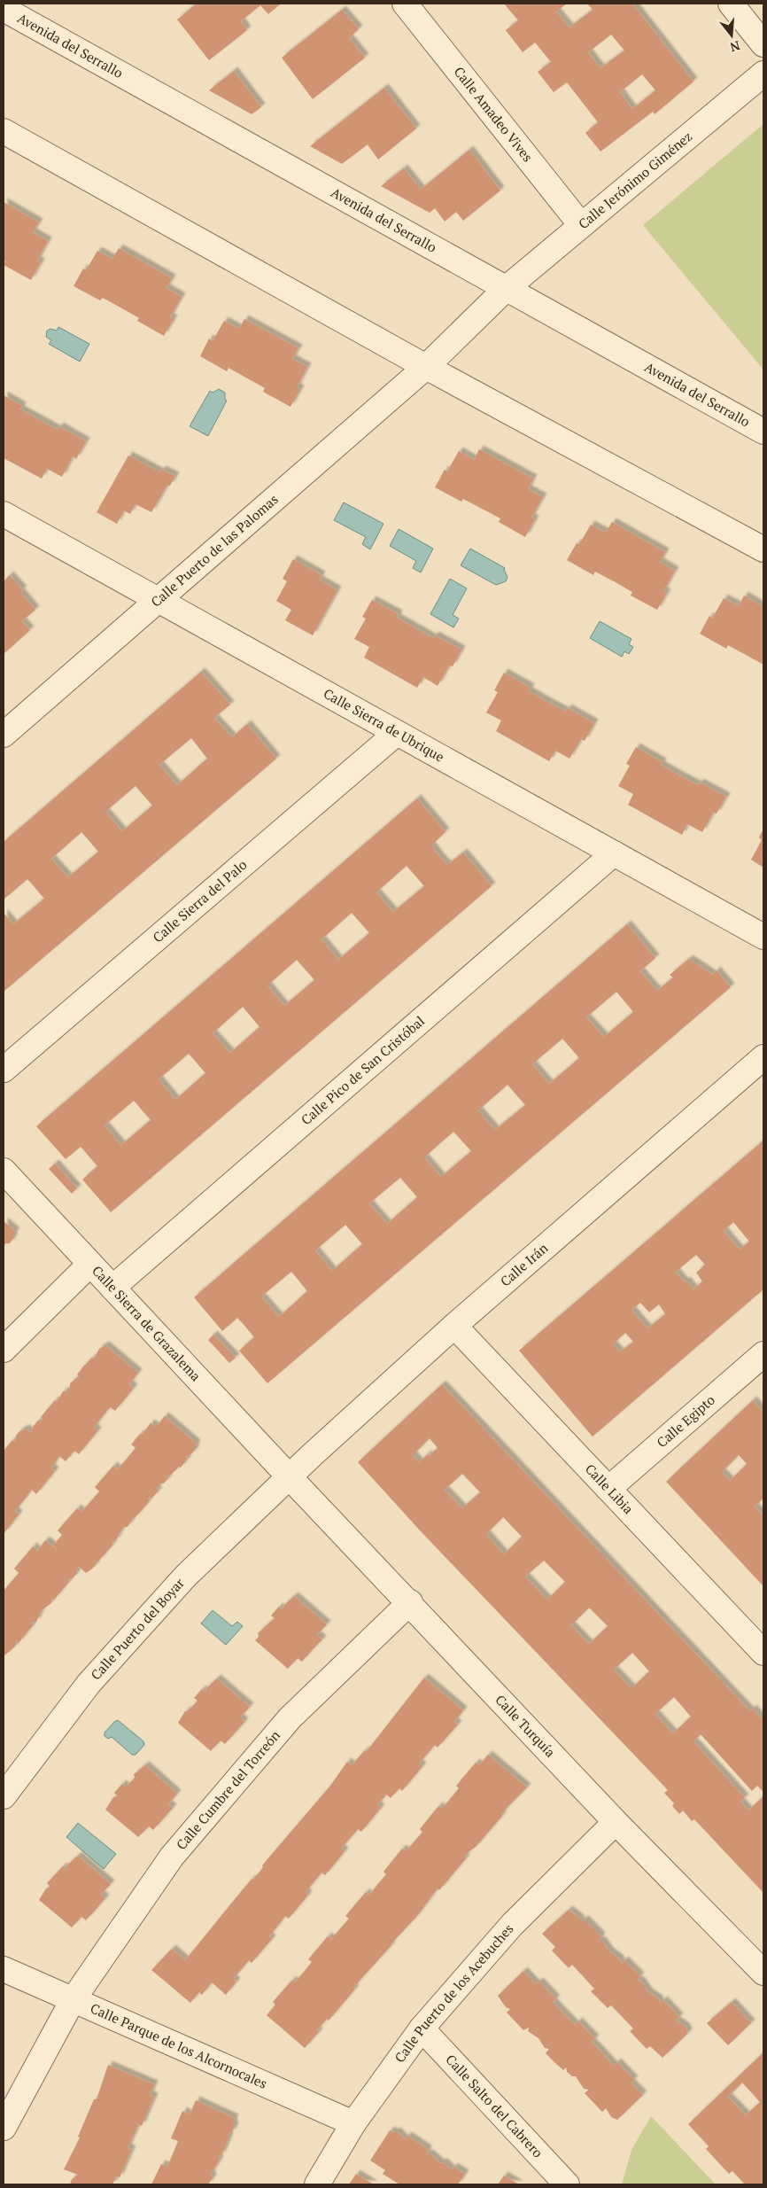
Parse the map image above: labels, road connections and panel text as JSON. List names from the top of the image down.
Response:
{
  "streets": {
    "street": [
      "Avenida del Serrallo",
      "Calle Amadeo Vives",
      "Calle Jerónimo Giménez",
      "Calle Puerto de las Palomas",
      "Calle Sierra de Ubrique",
      "Calle Sierra del Palo",
      "Calle Pico de San Cristóbal",
      "Calle Irán",
      "Calle Sierra de Grazalema",
      "Calle Egipto",
      "Calle Libia",
      "Calle Puerto del Boyar",
      "Calle Turquía",
      "Calle Cumbre del Torreón",
      "Calle Puerto de los Acebuches",
      "Calle Parque de los Alcornocales",
      "Calle Salto del Cabrero"
    ]
  },
  "crossings": [
    ["Avenida del Serrallo", "Calle Jerónimo Giménez"],
    ["Calle Amadeo Vives", "Calle Jerónimo Giménez"],
    ["Calle Jerónimo Giménez", "Calle Puerto de las Palomas"],
    ["Calle Puerto de las Palomas", "Calle Sierra de Ubrique"],
    ["Calle Sierra de Ubrique", "Calle Sierra del Palo"],
    ["Calle Sierra de Ubrique", "Calle Pico de San Cristóbal"],
    ["Calle Pico de San Cristóbal", "Calle Sierra de Grazalema"],
    ["Calle Irán", "Calle Sierra de Grazalema"],
    ["Calle Irán", "Calle Libia"],
    ["Calle Irán", "Calle Puerto del Boyar"],
    ["Calle Irán", "Calle Turquía"],
    ["Calle Sierra de Grazalema", "Calle Puerto del Boyar"],
    ["Calle Sierra de Grazalema", "Calle Turquía"],
    ["Calle Egipto", "Calle Libia"],
    ["Calle Puerto del Boyar", "Calle Turquía"],
    ["Calle Turquía", "Calle Cumbre del Torreón"],
    ["Calle Turquía", "Calle Puerto de los Acebuches"],
    ["Calle Cumbre del Torreón", "Calle Parque de los Alcornocales"],
    ["Calle Puerto de los Acebuches", "Calle Parque de los Alcornocales"],
    ["Calle Puerto de los Acebuches", "Calle Salto del Cabrero"]
  ],
  "north": "bottom"
}
